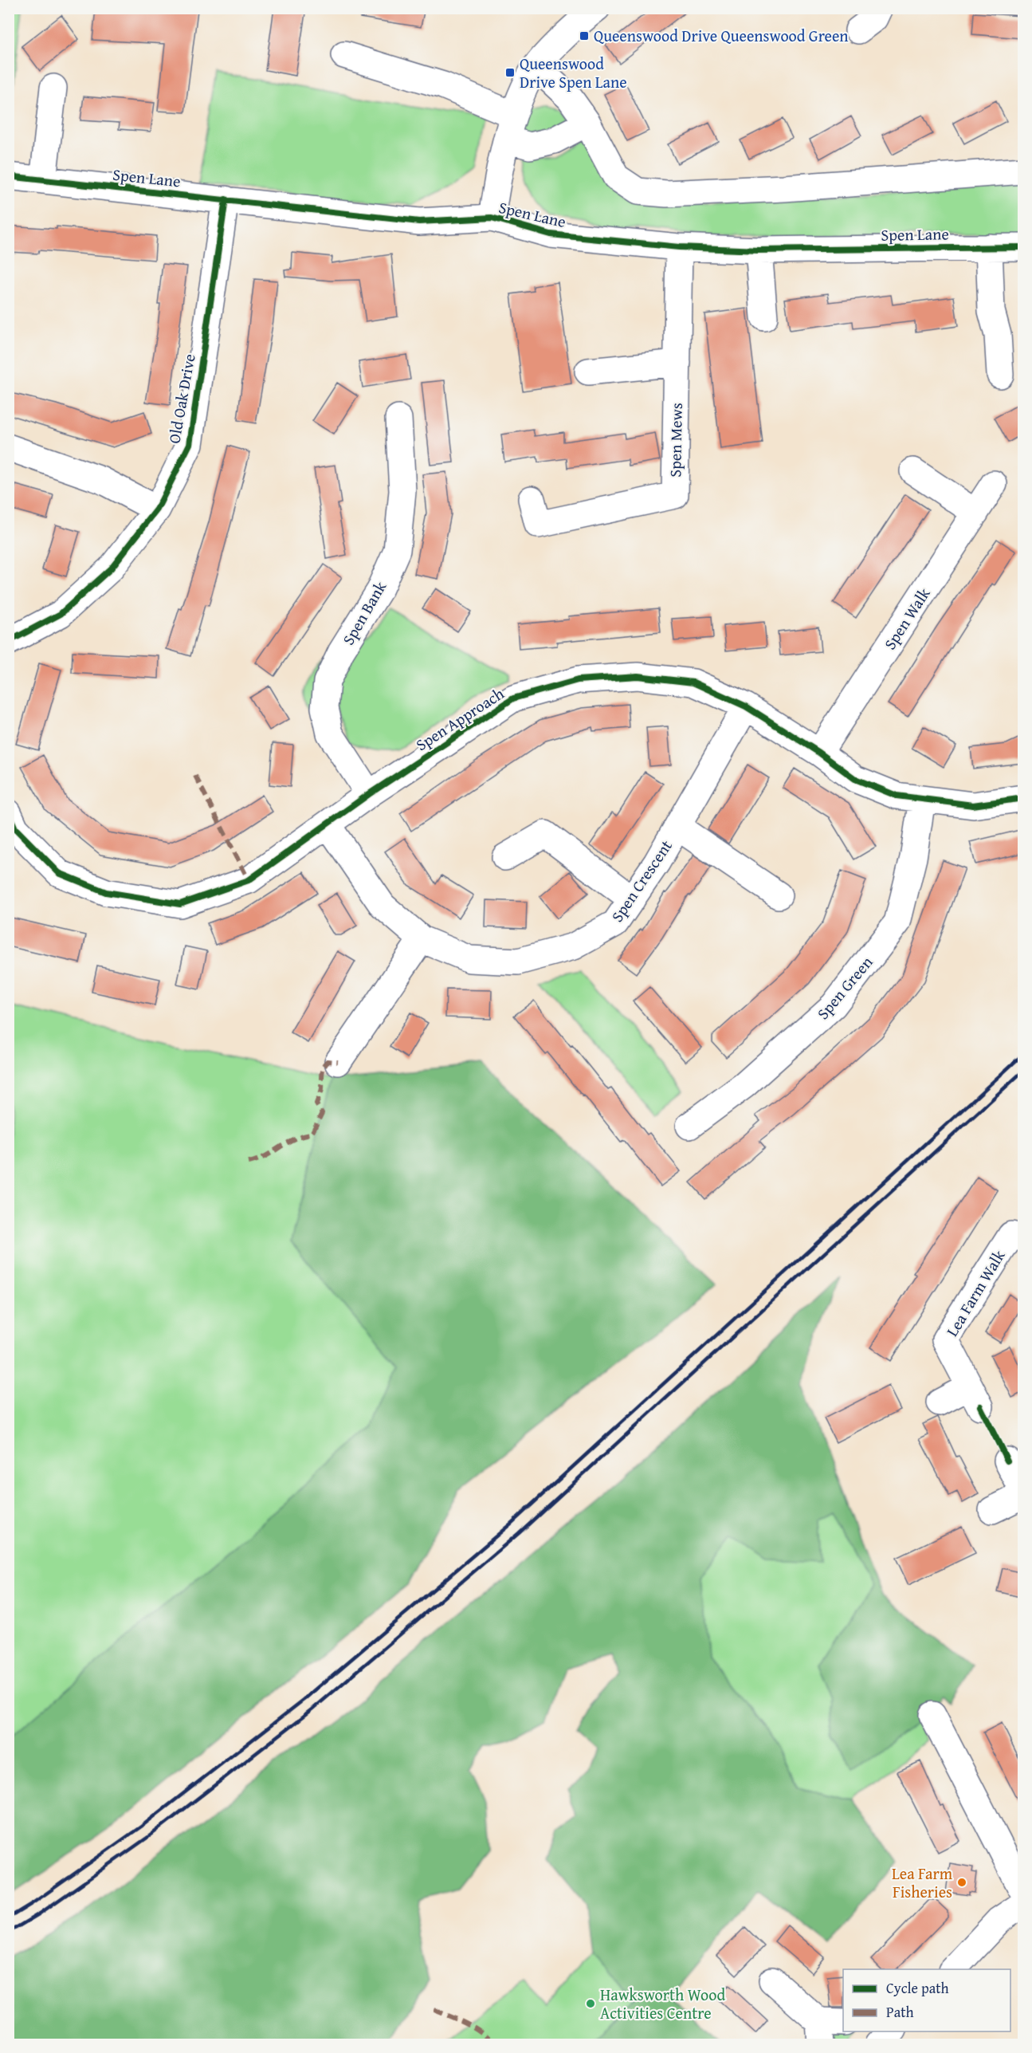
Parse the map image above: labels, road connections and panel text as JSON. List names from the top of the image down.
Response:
{
  "streets": {
    "street": [
      "Spen Lane",
      "Old Oak Drive",
      "Spen Mews",
      "Spen Bank",
      "Spen Walk",
      "Spen Approach",
      "Spen Crescent",
      "Spen Green",
      "Lea Farm Walk"
    ]
  },
  "crossings": [
    ["Spen Lane", "Old Oak Drive"],
    ["Spen Lane", "Spen Mews"],
    ["Spen Bank", "Spen Approach"],
    ["Spen Walk", "Spen Approach"],
    ["Spen Approach", "Spen Crescent"],
    ["Spen Approach", "Spen Green"]
  ],
  "places": {
    "transit": ["Queenswood Drive Queenswood Green", "Queenswood Drive Spen Lane"],
    "other": ["Lea Farm Fisheries", "Hawksworth Wood Activities Centre"]
  },
  "legend": ["Cycle path", "Path"]
}
